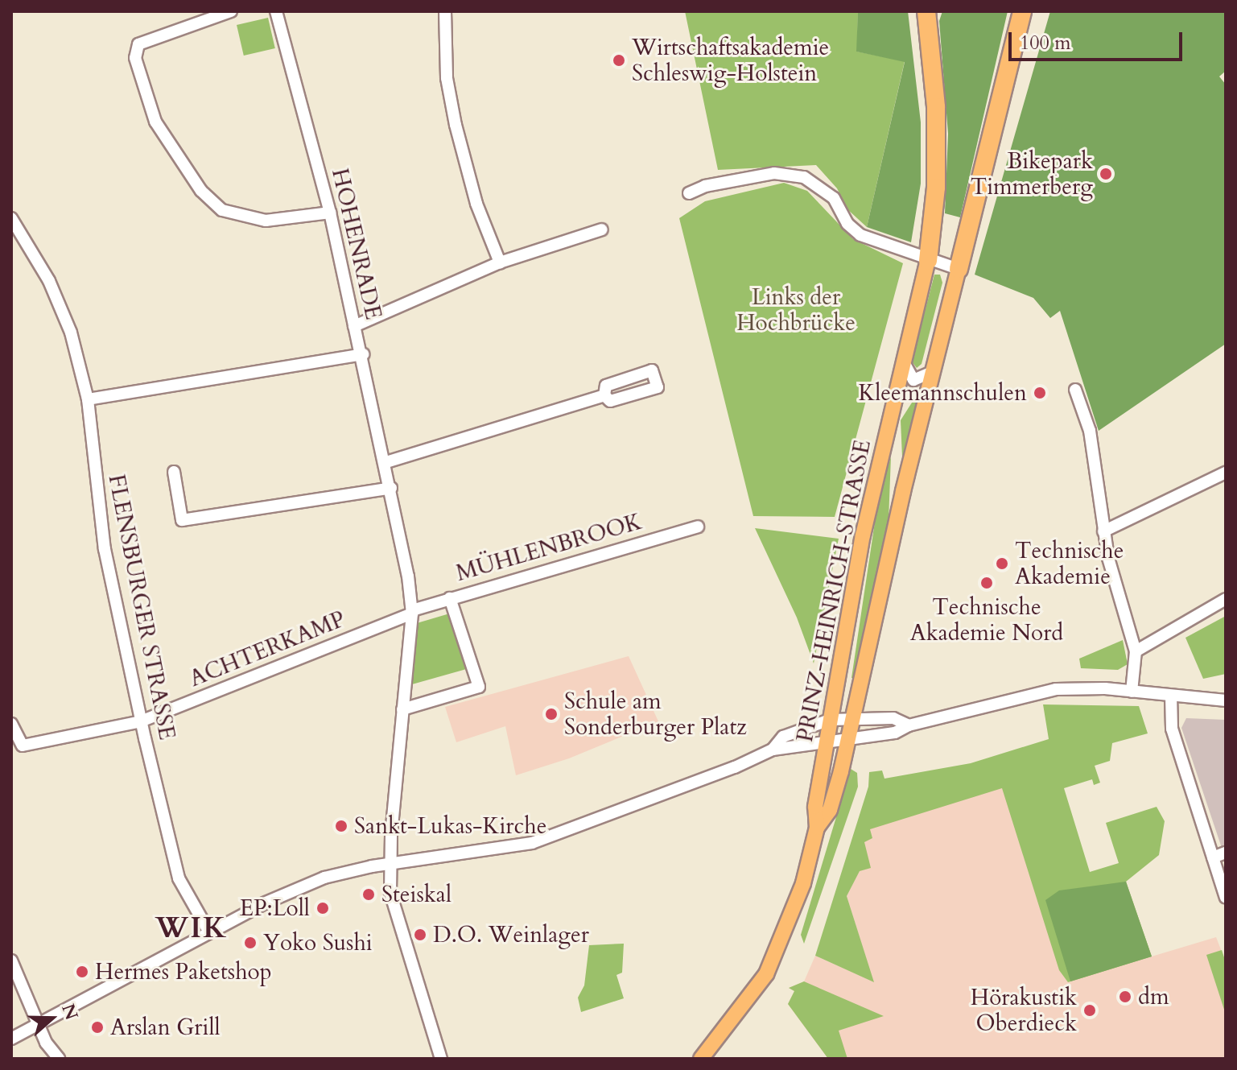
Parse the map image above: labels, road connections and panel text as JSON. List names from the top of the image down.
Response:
{
  "streets": {
    "main road": ["PRINZ-HEINRICH-STRASSE"],
    "street": [
      "HOHENRADE",
      "MÜHLENBROOK",
      "FLENSBURGER STRASSE",
      "ACHTERKAMP"
    ]
  },
  "crossings": [
    ["HOHENRADE", "MÜHLENBROOK"],
    ["HOHENRADE", "ACHTERKAMP"],
    ["MÜHLENBROOK", "ACHTERKAMP"],
    ["FLENSBURGER STRASSE", "ACHTERKAMP"]
  ],
  "districts": ["WIK"],
  "parks": ["Links der Hochbrücke"],
  "places": [
    "Wirtschaftsakademie Schleswig-Holstein",
    "Bikepark Timmerberg",
    "Kleemannschulen",
    "Technische Akademie",
    "Technische Akademie Nord",
    "Schule am Sonderburger Platz",
    "Sankt-Lukas-Kirche",
    "Steiskal",
    "EP:Loll",
    "D.O. Weinlager",
    "Yoko Sushi",
    "Hermes Paketshop",
    "dm",
    "Hörakustik Oberdieck",
    "Arslan Grill"
  ],
  "scale_bar": "100 m",
  "north": "right"
}
